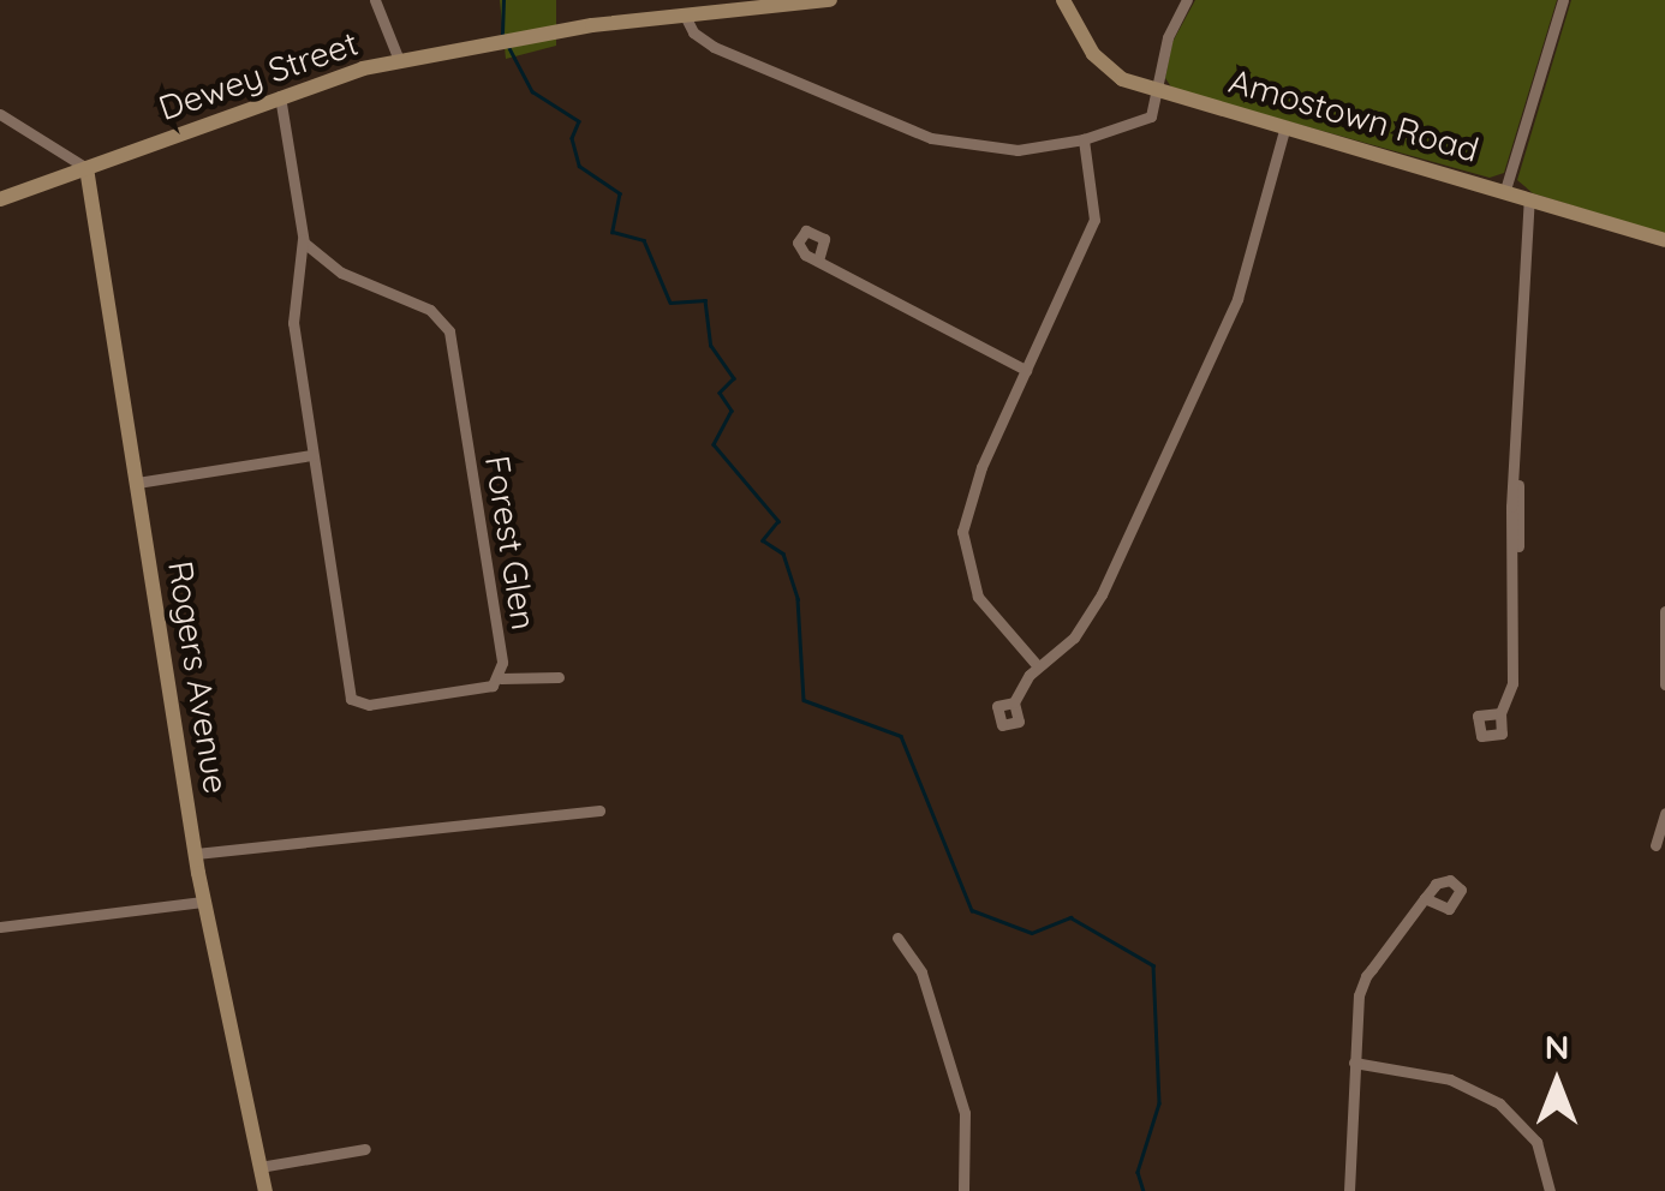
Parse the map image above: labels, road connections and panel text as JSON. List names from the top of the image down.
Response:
{
  "streets": {
    "main road": ["Dewey Street", "Amostown Road", "Rogers Avenue"],
    "street": ["Forest Glen"]
  },
  "crossings": [
    ["Dewey Street", "Forest Glen"],
    ["Dewey Street", "Rogers Avenue"]
  ],
  "north": "top"
}
